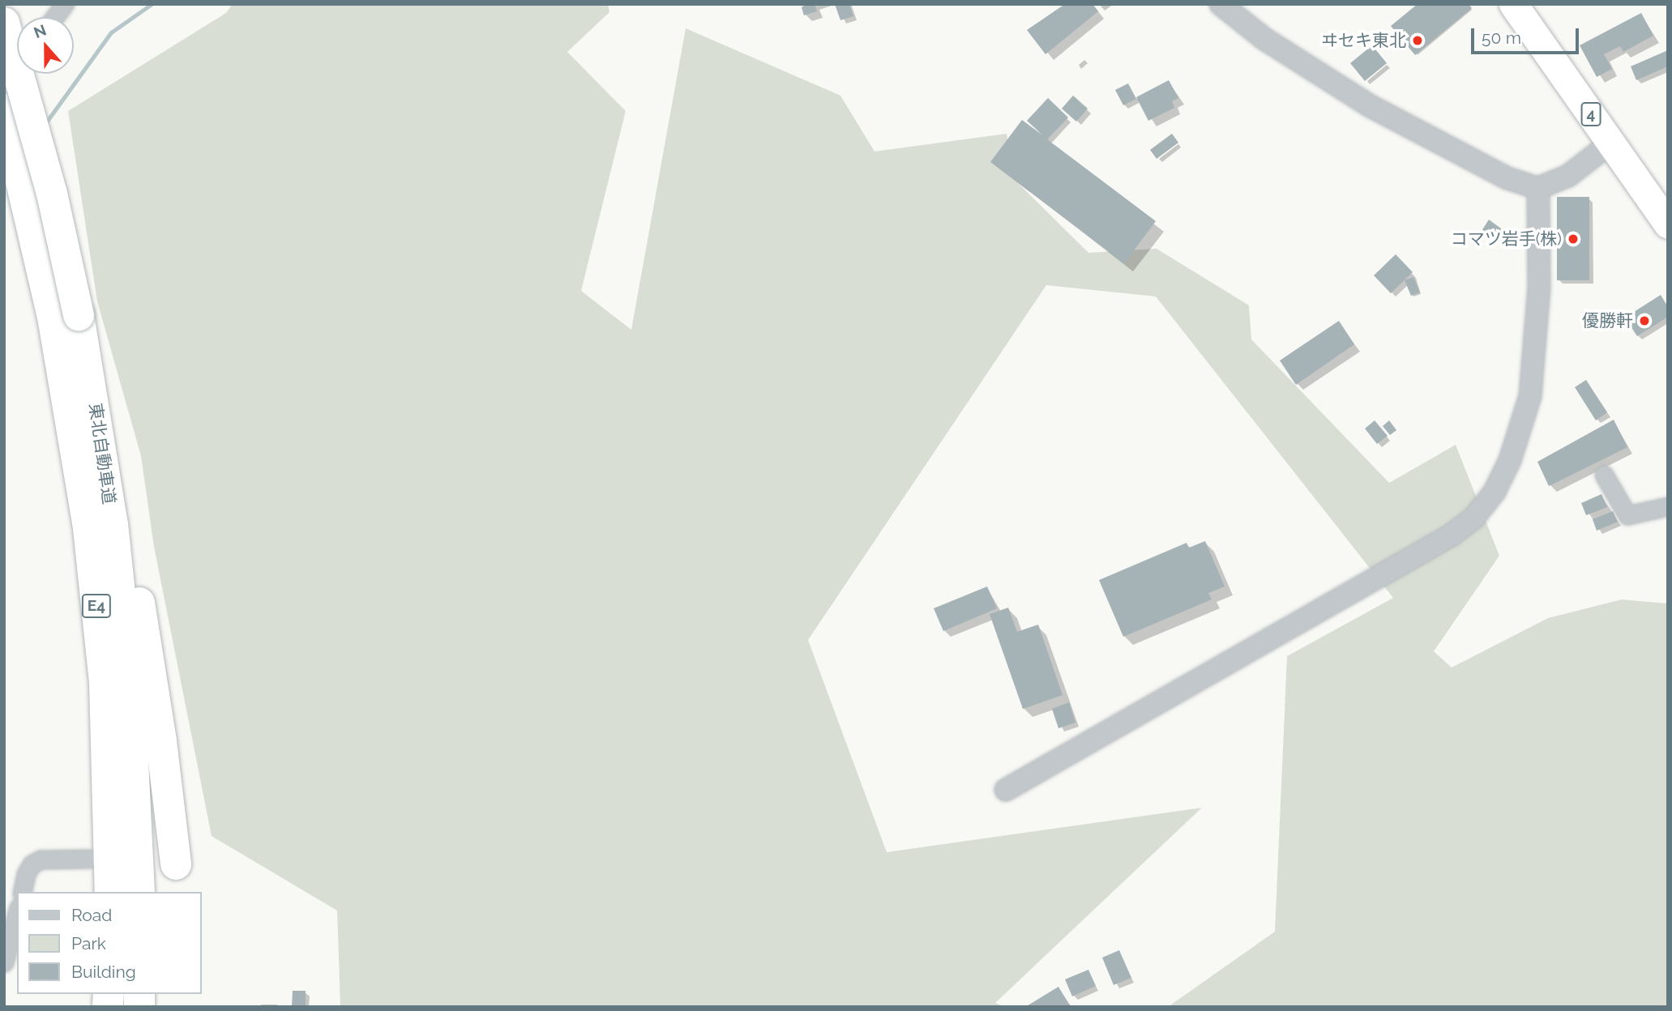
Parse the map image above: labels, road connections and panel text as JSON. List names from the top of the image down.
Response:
{
  "streets": {
    "highway": ["4", "東北自動車道", "E4"]
  },
  "places": ["ヰセキ東北", "コマツ岩手(株)", "優勝軒"],
  "legend": ["Road", "Park", "Building"],
  "scale_bar": "50 m",
  "north": "top"
}
